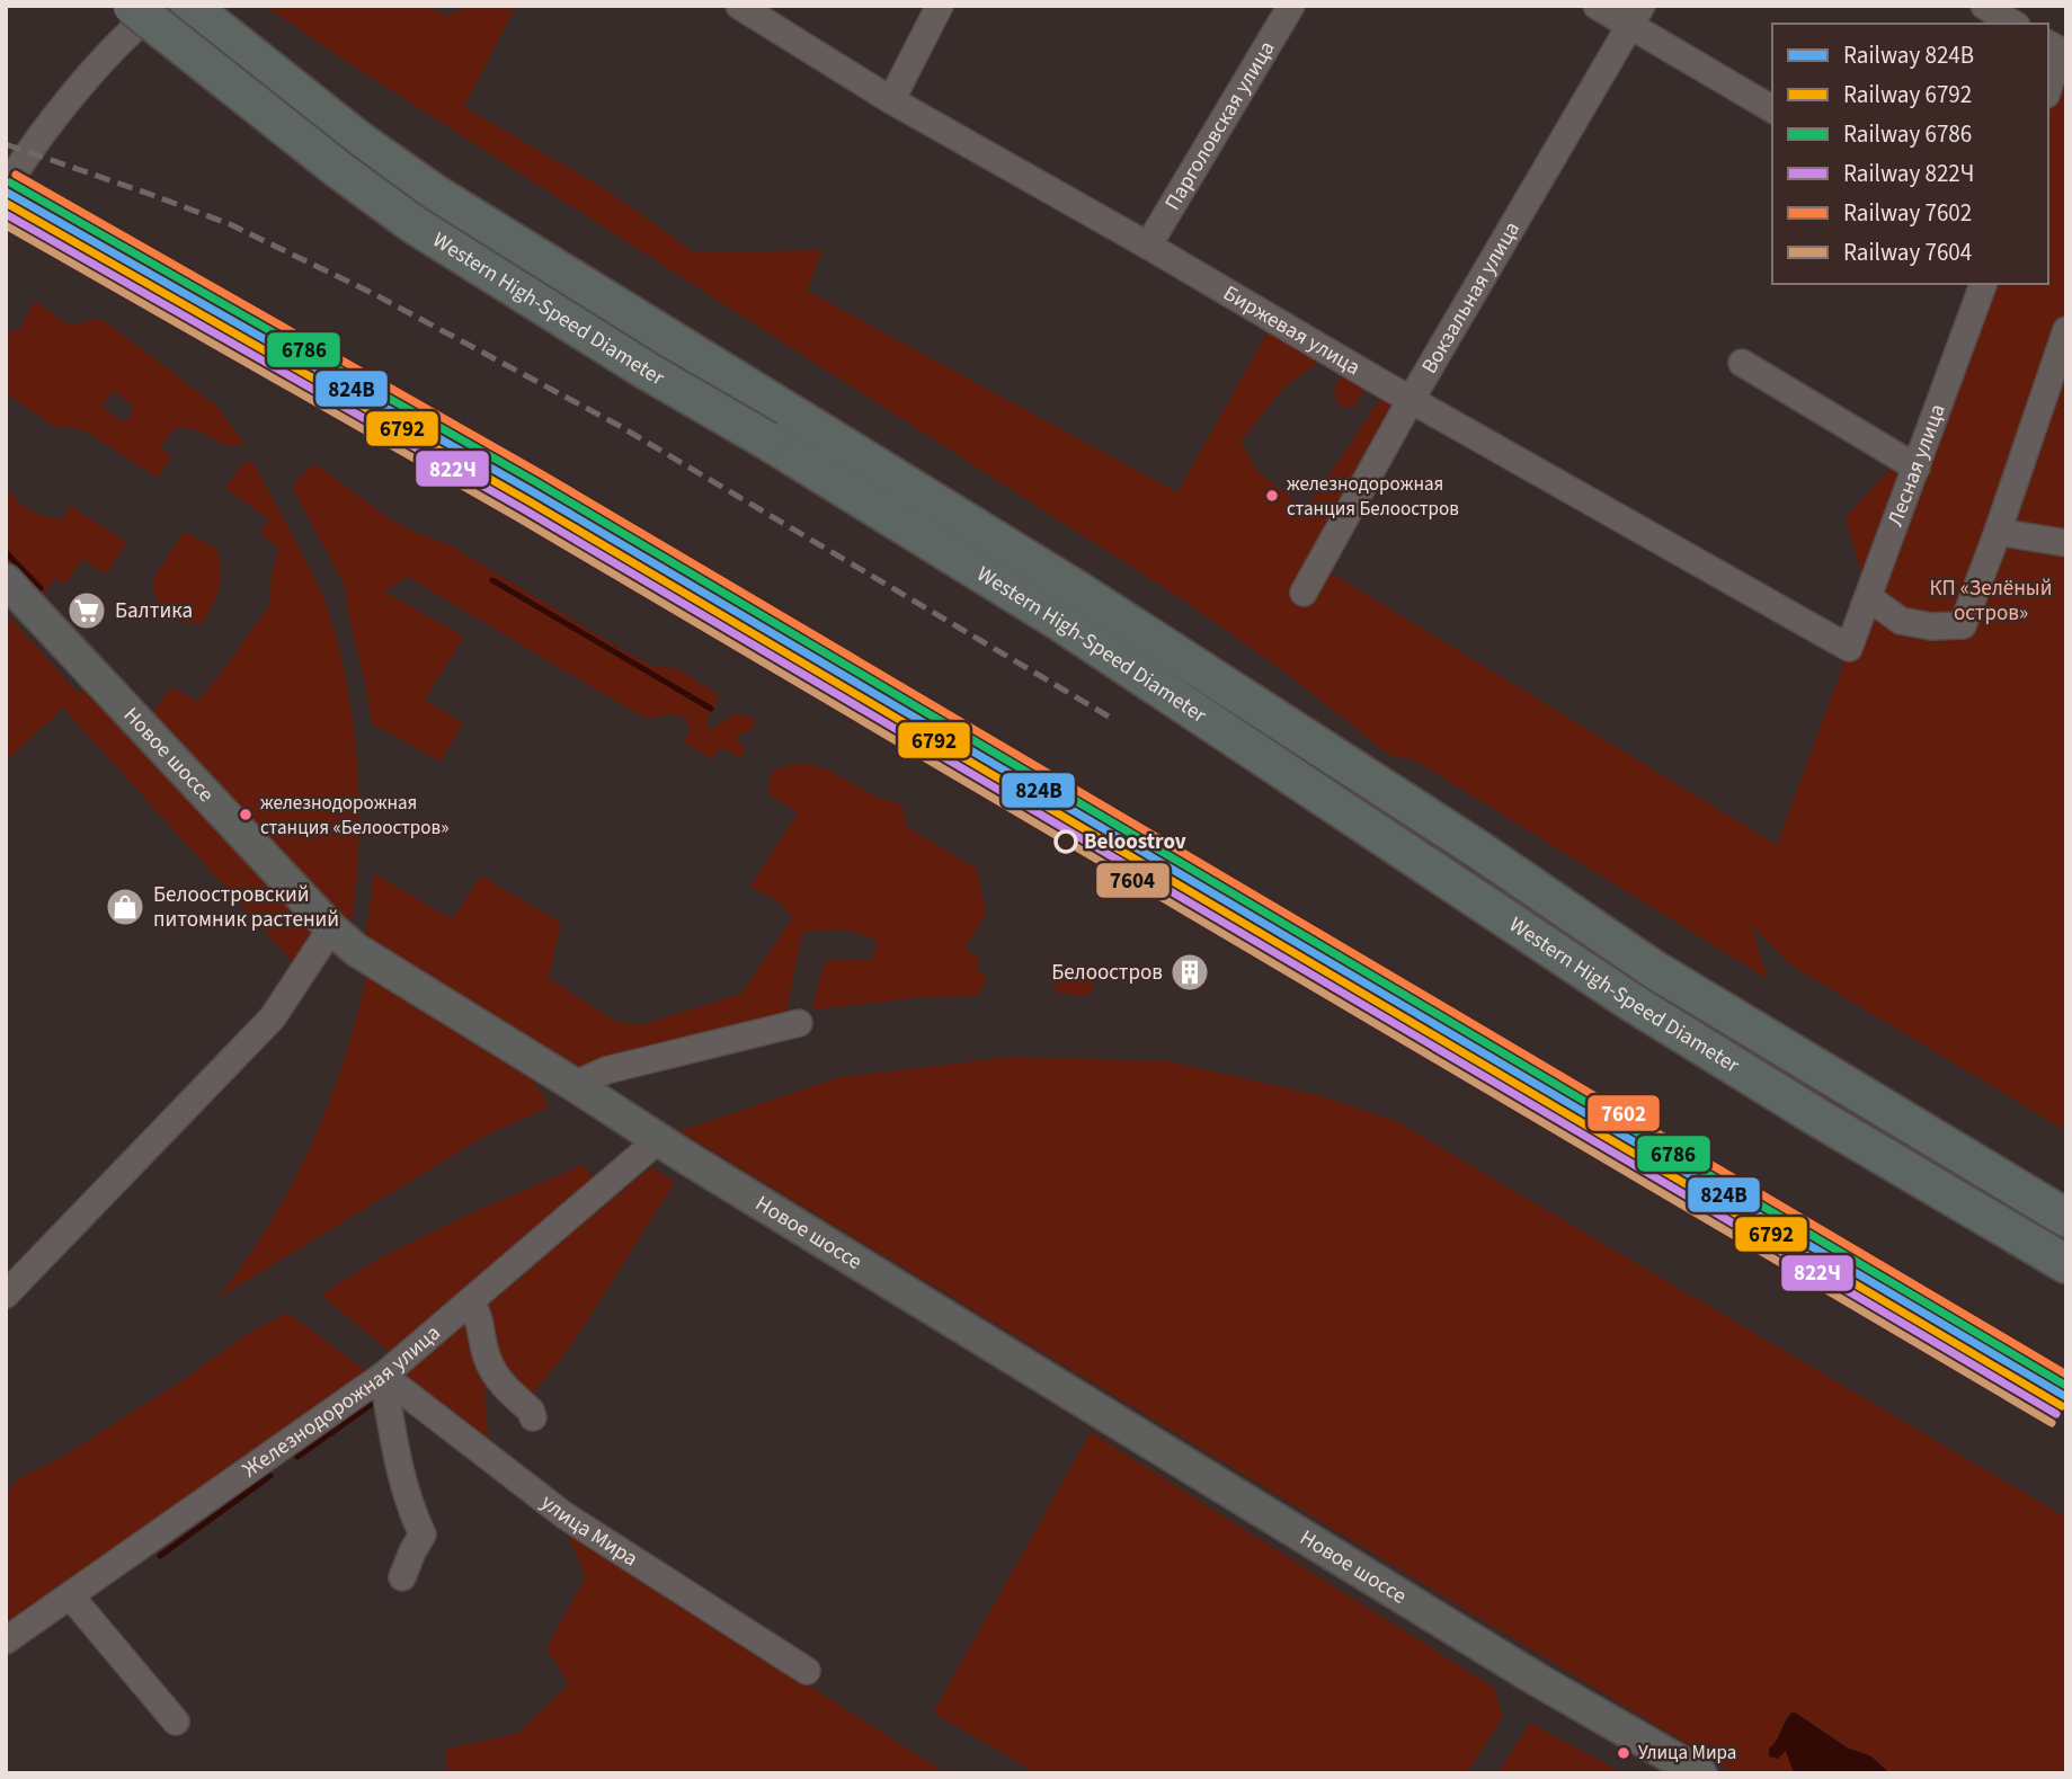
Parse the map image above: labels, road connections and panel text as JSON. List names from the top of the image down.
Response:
{
  "streets": {
    "highway": ["Western High-Speed Diameter"],
    "main road": ["Новое шоссе"],
    "street": [
      "Парголовская улица",
      "Вокзальная улица",
      "Биржевая улица",
      "Лесная улица",
      "Железнодорожная улица",
      "улица Мира"
    ]
  },
  "crossings": [
    ["Парголовская улица", "Биржевая улица"],
    ["Вокзальная улица", "Биржевая улица"],
    ["Биржевая улица", "Лесная улица"],
    ["Новое шоссе", "Железнодорожная улица"],
    ["Железнодорожная улица", "улица Мира"]
  ],
  "parks": ["КП «Зелёный остров»"],
  "places": {
    "other": [
      "железнодорожная станция Белоостров",
      "железнодорожная станция «Белоостров»",
      "Beloostrov",
      "Улица Мира"
    ],
    "supermarket": ["Балтика"],
    "shop": ["Белоостровский питомник растений"],
    "building": ["Белоостров"]
  },
  "lines": [
    "rail line 7602",
    "rail line 6786",
    "rail line 824В",
    "rail line 6792",
    "rail line 822Ч",
    "rail line 7604"
  ],
  "legend": [
    "Railway 824В",
    "Railway 6792",
    "Railway 6786",
    "Railway 822Ч",
    "Railway 7602",
    "Railway 7604"
  ]
}
